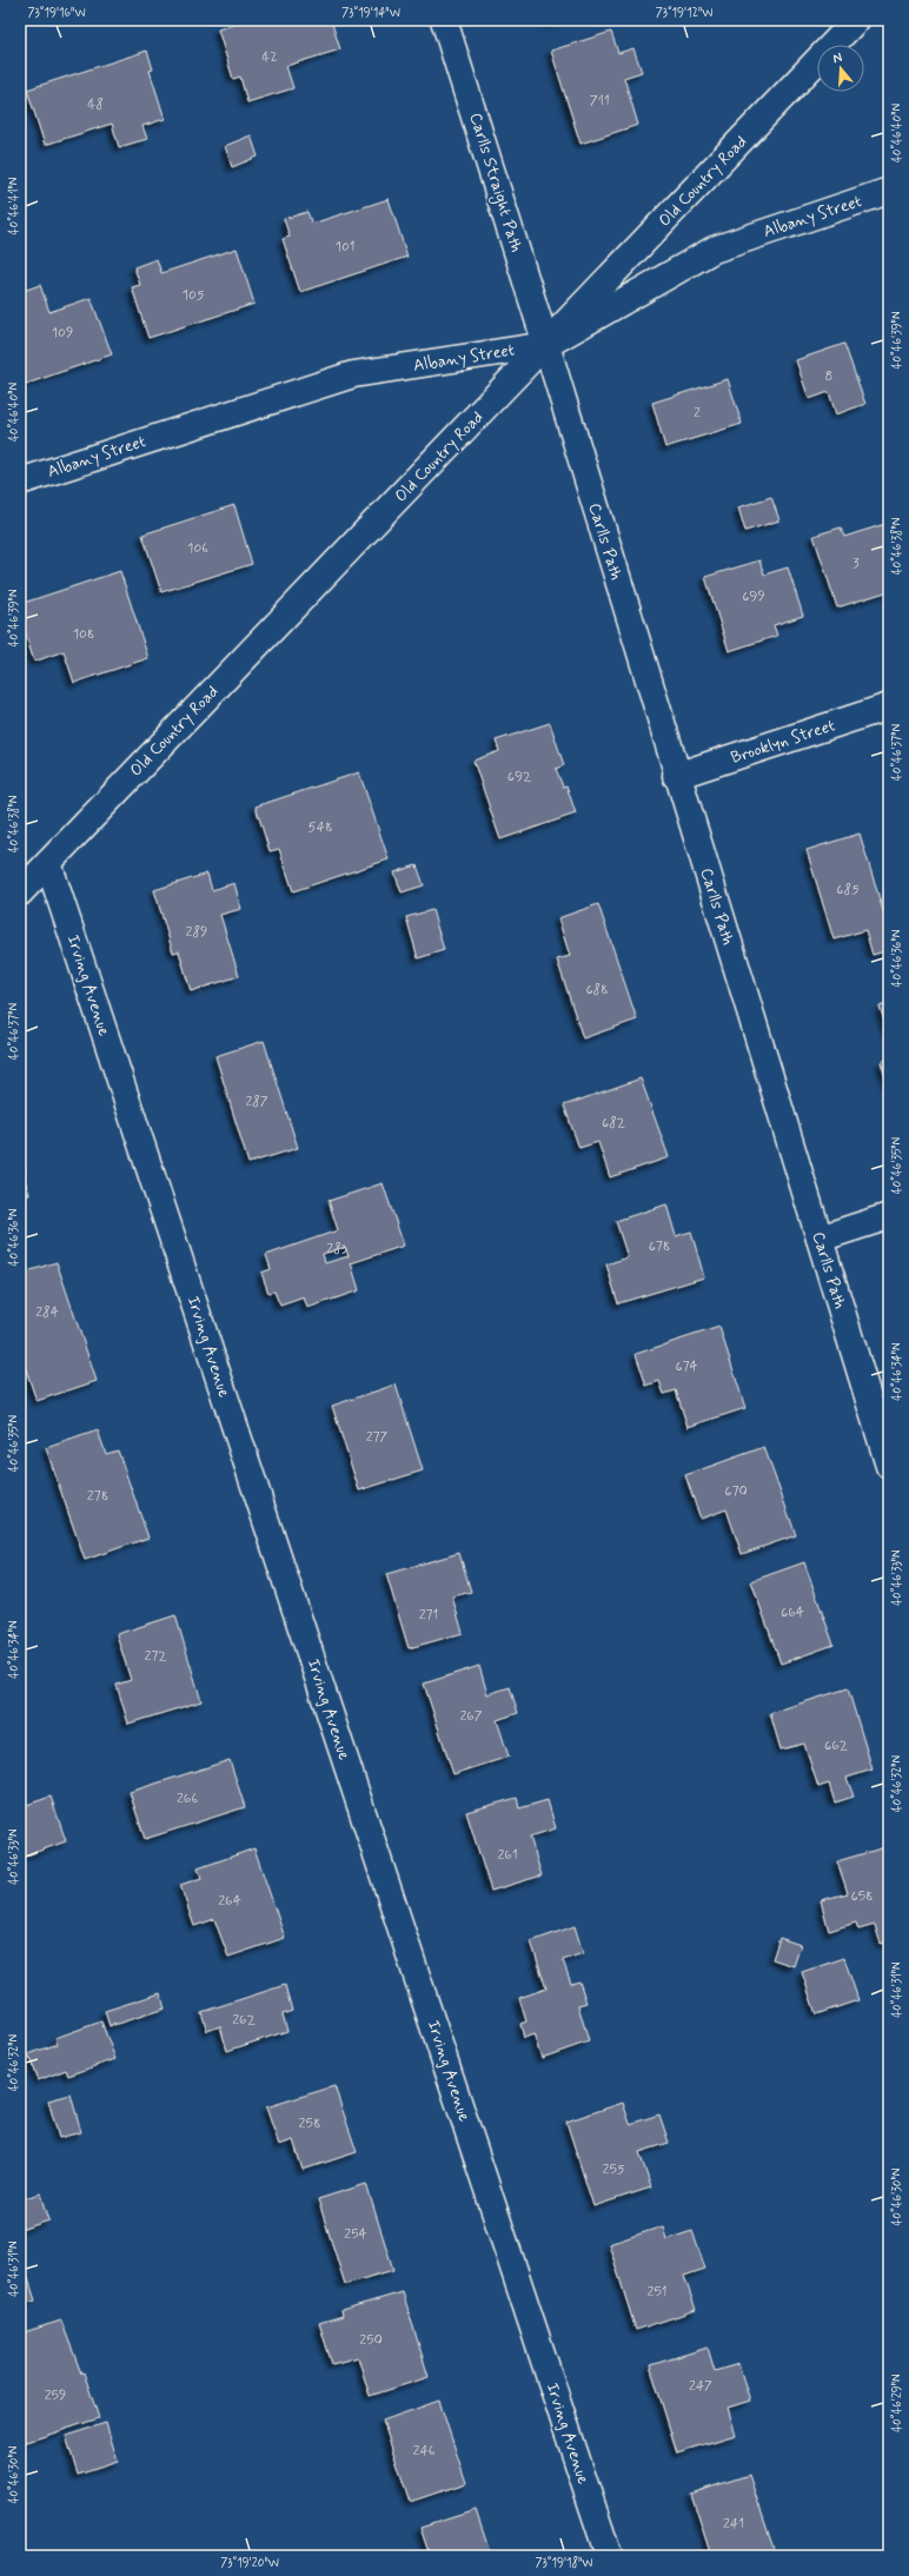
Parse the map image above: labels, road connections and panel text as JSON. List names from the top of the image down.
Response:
{
  "streets": {
    "street": [
      "Old Country Road",
      "Carlls Straight Path",
      "Albany Street",
      "Carlls Path",
      "Brooklyn Street",
      "Irving Avenue"
    ]
  },
  "crossings": [
    ["Old Country Road", "Carlls Straight Path"],
    ["Old Country Road", "Albany Street"],
    ["Old Country Road", "Carlls Path"],
    ["Old Country Road", "Irving Avenue"],
    ["Carlls Straight Path", "Albany Street"],
    ["Carlls Straight Path", "Carlls Path"],
    ["Albany Street", "Carlls Path"],
    ["Carlls Path", "Brooklyn Street"]
  ],
  "house_numbers": [
    "42",
    "711",
    "48",
    "101",
    "105",
    "109",
    "8",
    "2",
    "106",
    "3",
    "699",
    "108",
    "692",
    "548",
    "685",
    "289",
    "688",
    "287",
    "682",
    "678",
    "283",
    "284",
    "674",
    "277",
    "670",
    "278",
    "664",
    "271",
    "272",
    "267",
    "662",
    "266",
    "261",
    "658",
    "264",
    "262",
    "258",
    "255",
    "254",
    "251",
    "250",
    "247",
    "259",
    "246",
    "241"
  ],
  "north": "top",
  "coordinates": [
    "73°19'16\"W",
    "73°19'14\"W",
    "73°19'12\"W",
    "40°46'40\"N",
    "40°46'41\"N",
    "40°46'39\"N",
    "40°46'38\"N",
    "40°46'37\"N",
    "40°46'36\"N",
    "40°46'35\"N",
    "40°46'34\"N",
    "40°46'33\"N",
    "40°46'32\"N",
    "40°46'31\"N",
    "40°46'30\"N",
    "40°46'29\"N",
    "73°19'20\"W",
    "73°19'18\"W"
  ]
}
